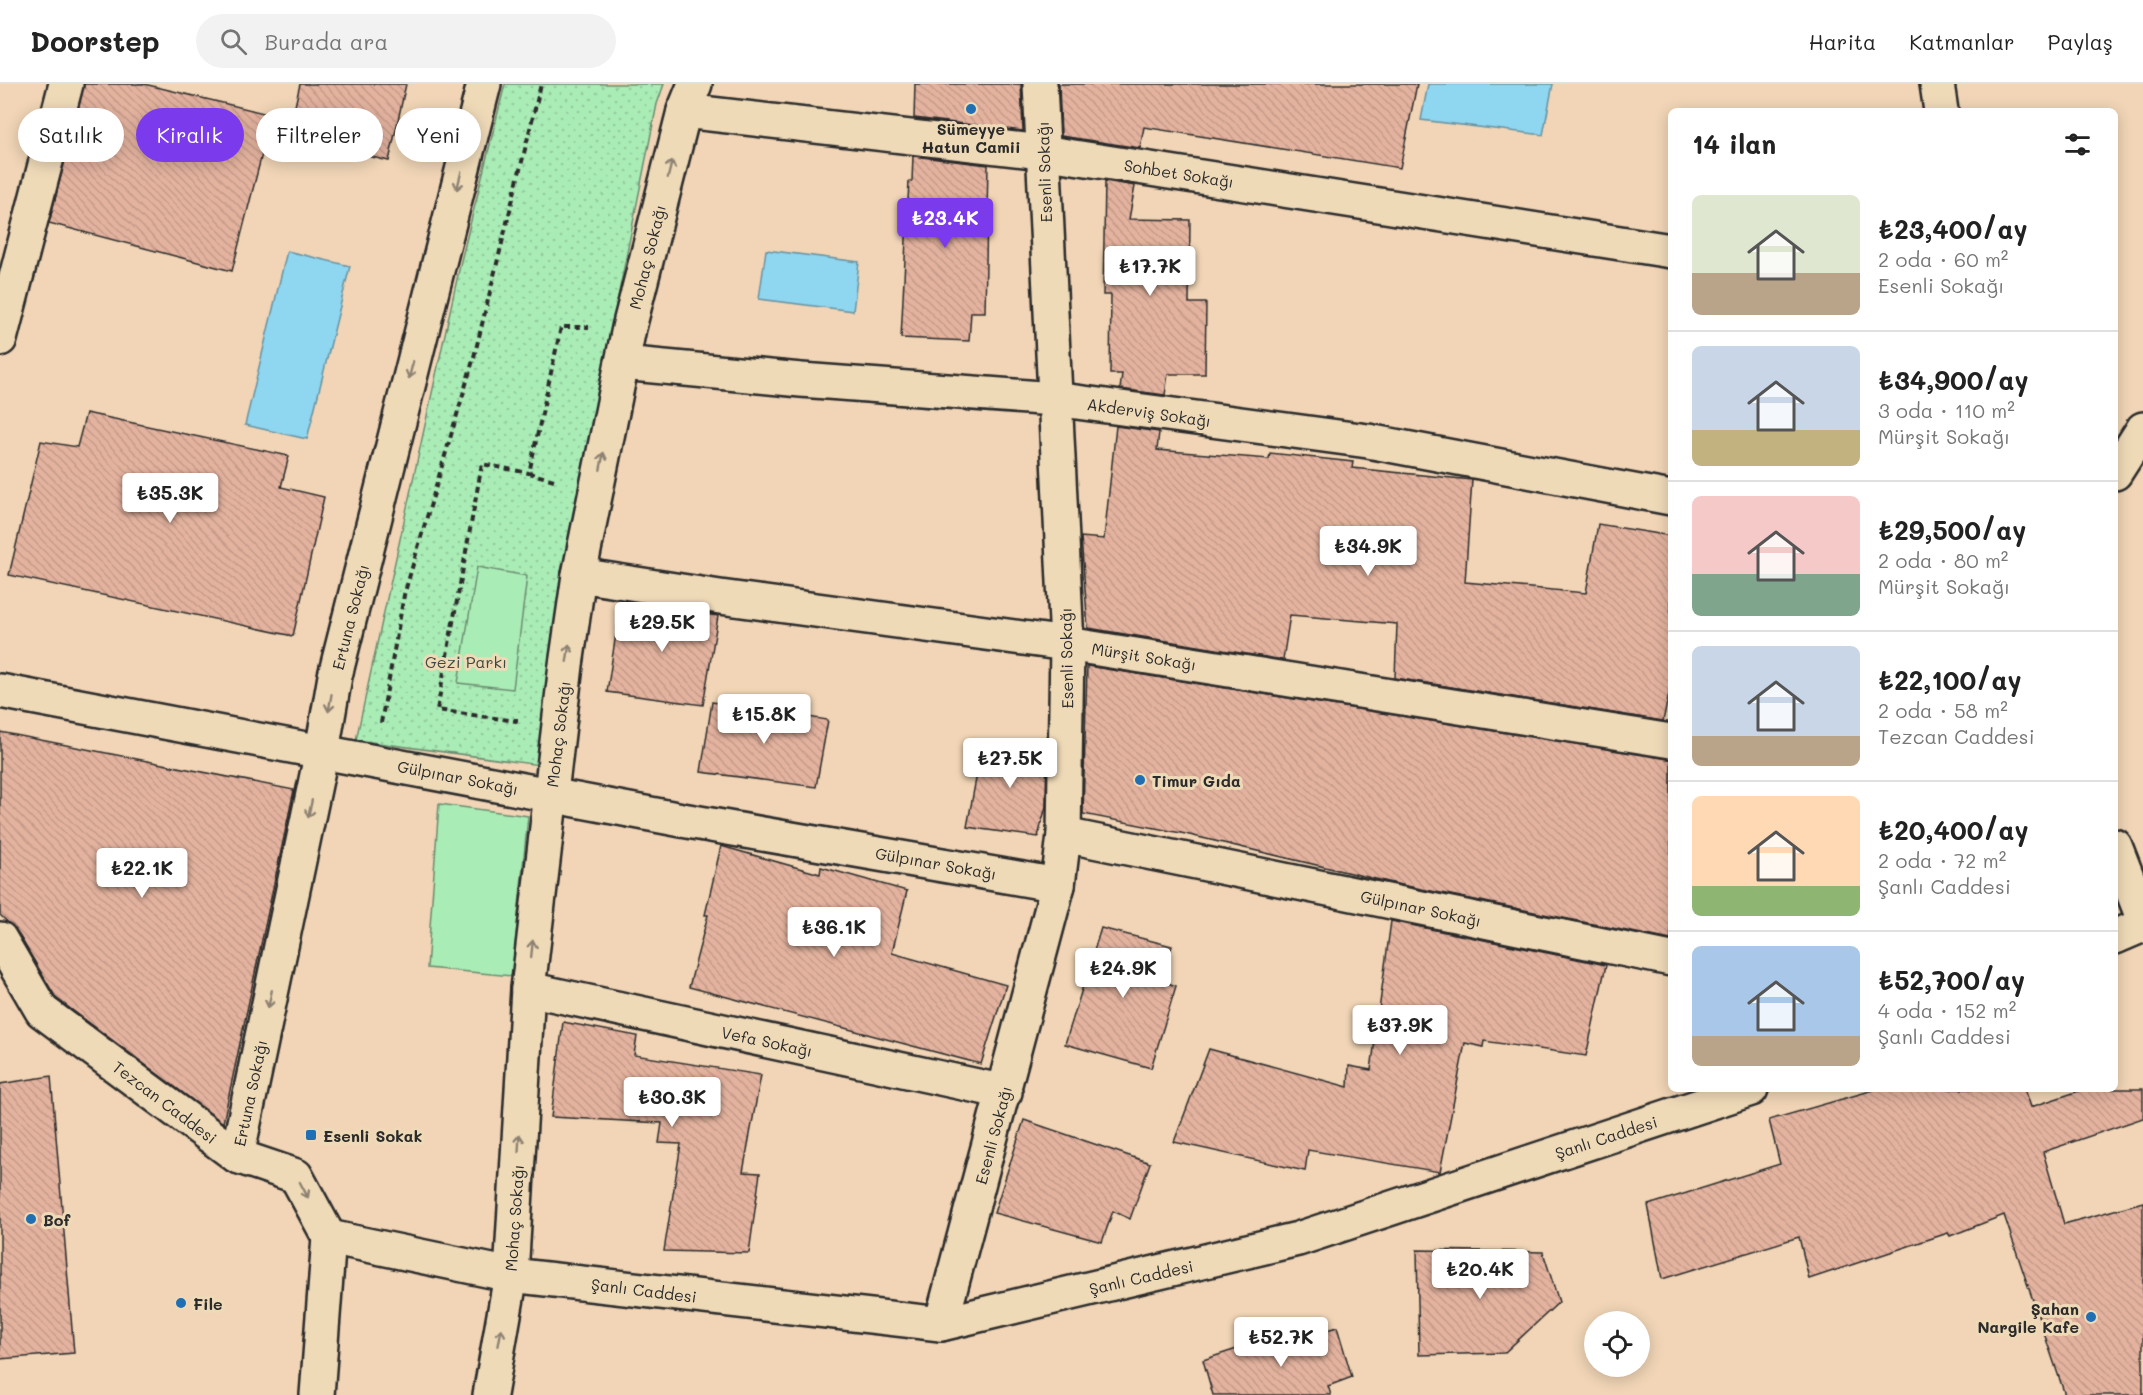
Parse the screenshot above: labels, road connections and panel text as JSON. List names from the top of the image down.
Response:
{
  "streets": {
    "street": [
      "Esenli Sokağı",
      "Sohbet Sokağı",
      "Mohaç Sokağı",
      "Akderviş Sokağı",
      "Ertuna Sokağı",
      "Mürşit Sokağı",
      "Gülpınar Sokağı",
      "Vefa Sokağı",
      "Tezcan Caddesi",
      "Şanlı Caddesi"
    ]
  },
  "crossings": [
    ["Esenli Sokağı", "Sohbet Sokağı"],
    ["Esenli Sokağı", "Akderviş Sokağı"],
    ["Esenli Sokağı", "Mürşit Sokağı"],
    ["Esenli Sokağı", "Gülpınar Sokağı"],
    ["Esenli Sokağı", "Vefa Sokağı"],
    ["Esenli Sokağı", "Şanlı Caddesi"],
    ["Sohbet Sokağı", "Mohaç Sokağı"],
    ["Mohaç Sokağı", "Akderviş Sokağı"],
    ["Mohaç Sokağı", "Mürşit Sokağı"],
    ["Mohaç Sokağı", "Gülpınar Sokağı"],
    ["Mohaç Sokağı", "Vefa Sokağı"],
    ["Mohaç Sokağı", "Şanlı Caddesi"],
    ["Ertuna Sokağı", "Gülpınar Sokağı"],
    ["Ertuna Sokağı", "Tezcan Caddesi"],
    ["Tezcan Caddesi", "Şanlı Caddesi"]
  ],
  "one_way": ["Mohaç Sokağı", "Ertuna Sokağı"],
  "parks": ["Gezi Parkı"],
  "places": {
    "other": [
      "Sümeyye Hatun Camii",
      "Timur Gıda",
      "Bof",
      "File",
      "Şahan Nargile Kafe"
    ],
    "transit": ["Esenli Sokak"]
  },
  "page": {
    "header": "Doorstep",
    "search": "Burada ara",
    "nav": ["Harita", "Katmanlar", "Paylaş"],
    "chip": [
      "Satılık",
      "Kiralık",
      "Filtreler",
      "Yeni"
    ],
    "heading": "14 ilan",
    "list": [
      {
        "name": "₺23,400/ay",
        "note": "2 oda · 60 m² · Esenli Sokağı"
      },
      {
        "name": "₺34,900/ay",
        "note": "3 oda · 110 m² · Mürşit Sokağı"
      },
      {
        "name": "₺29,500/ay",
        "note": "2 oda · 80 m² · Mürşit Sokağı"
      },
      {
        "name": "₺22,100/ay",
        "note": "2 oda · 58 m² · Tezcan Caddesi"
      },
      {
        "name": "₺20,400/ay",
        "note": "2 oda · 72 m² · Şanlı Caddesi"
      },
      {
        "name": "₺52,700/ay",
        "note": "4 oda · 152 m² · Şanlı Caddesi"
      }
    ],
    "price": [
      "₺23.4K",
      "₺17.7K",
      "₺35.3K",
      "₺34.9K",
      "₺29.5K",
      "₺15.8K",
      "₺27.5K",
      "₺22.1K",
      "₺36.1K",
      "₺24.9K",
      "₺37.9K",
      "₺30.3K",
      "₺20.4K",
      "₺52.7K"
    ]
  }
}
